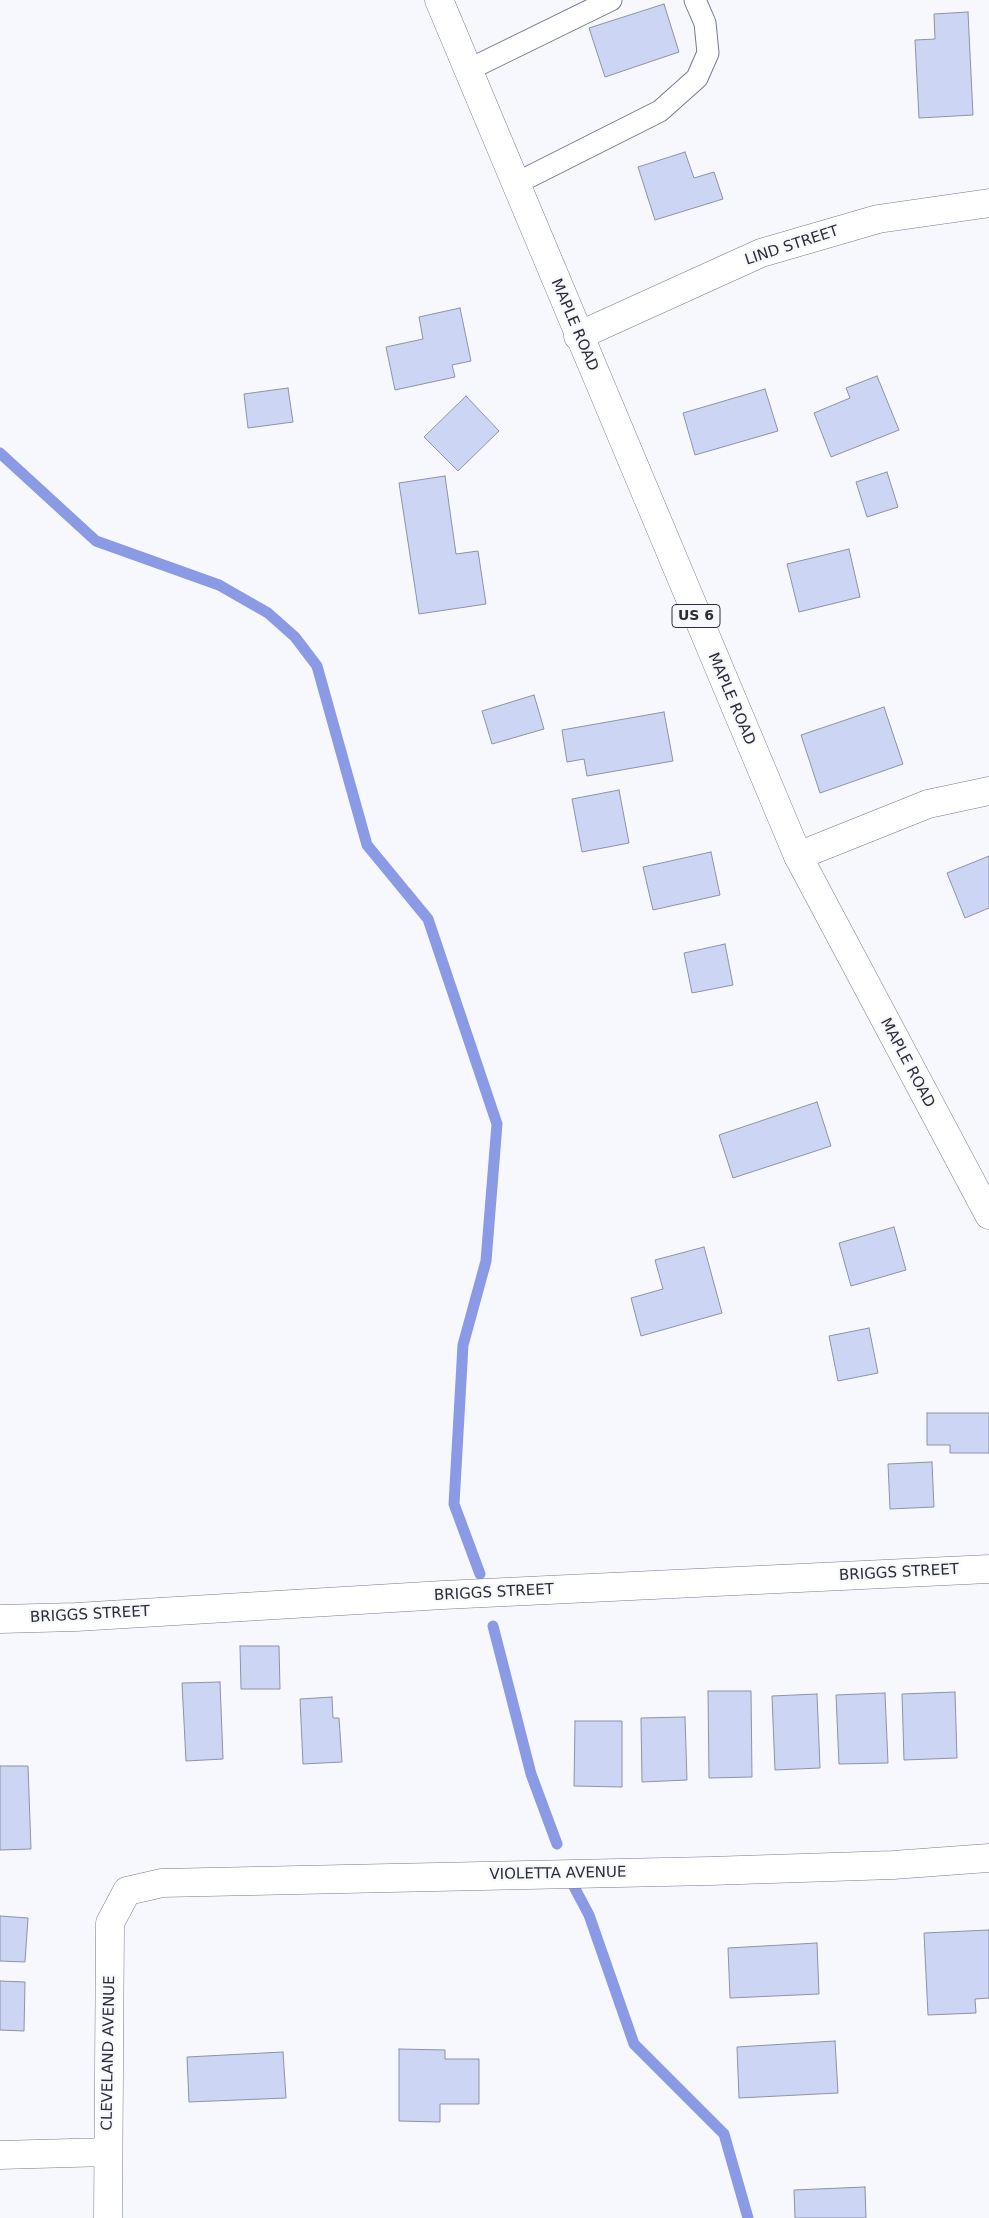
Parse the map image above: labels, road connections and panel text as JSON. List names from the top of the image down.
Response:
{
  "streets": {
    "street": [
      "LIND STREET",
      "MAPLE ROAD",
      "US 6",
      "BRIGGS STREET",
      "VIOLETTA AVENUE",
      "CLEVELAND AVENUE"
    ]
  },
  "crossings": [
    ["LIND STREET", "MAPLE ROAD"],
    ["VIOLETTA AVENUE", "CLEVELAND AVENUE"]
  ]
}
